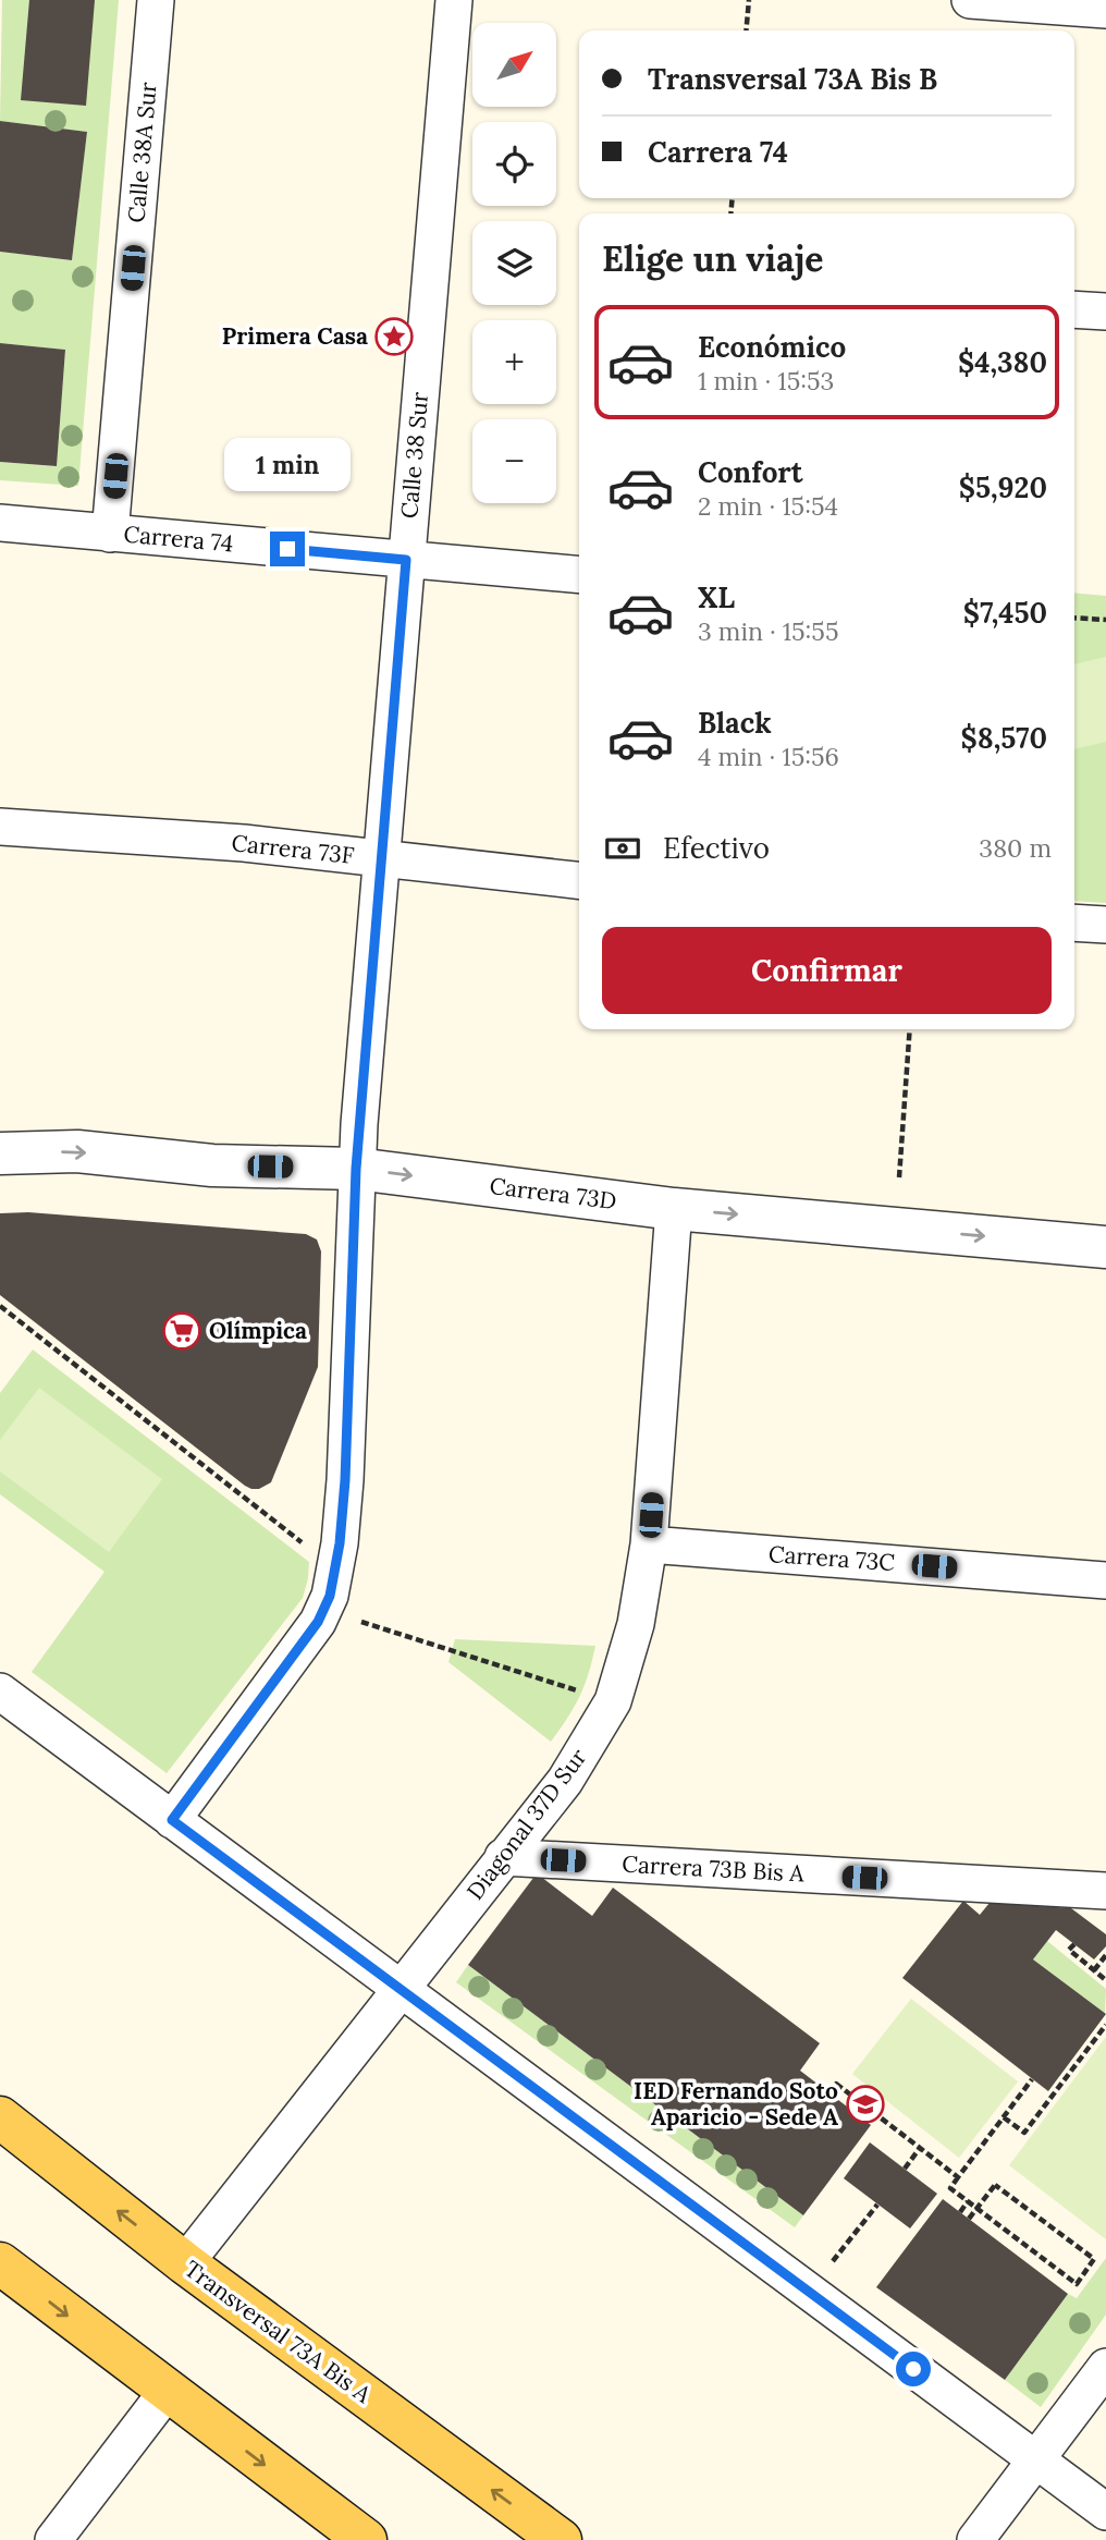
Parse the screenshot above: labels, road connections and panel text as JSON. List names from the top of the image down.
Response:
{
  "streets": {
    "main road": ["Transversal 73A Bis A"],
    "street": [
      "Calle 38A Sur",
      "Calle 38 Sur",
      "Carrera 74",
      "Carrera 73F",
      "Carrera 73D",
      "Carrera 73C",
      "Diagonal 37D Sur",
      "Carrera 73B Bis A"
    ]
  },
  "crossings": [
    ["Calle 38A Sur", "Carrera 74"],
    ["Calle 38 Sur", "Carrera 74"],
    ["Calle 38 Sur", "Carrera 73F"],
    ["Calle 38 Sur", "Carrera 73D"],
    ["Carrera 73D", "Diagonal 37D Sur"],
    ["Carrera 73C", "Diagonal 37D Sur"],
    ["Diagonal 37D Sur", "Carrera 73B Bis A"],
    ["Diagonal 37D Sur", "Transversal 73A Bis A"]
  ],
  "one_way": ["Carrera 73D"],
  "places": {
    "place": ["Primera Casa"],
    "supermarket": ["Olímpica"],
    "school or university": ["IED Fernando Soto Aparicio - Sede A"]
  },
  "north": "top right",
  "page": {
    "map_buttons": ["+", "−"],
    "banner": ["Transversal 73A Bis B", "Carrera 74"],
    "heading": "Elige un viaje",
    "list": [
      {
        "name": "Económico",
        "note": "1 min · 15:53",
        "value": "$4,380"
      },
      {
        "name": "Confort",
        "note": "2 min · 15:54",
        "value": "$5,920"
      },
      {
        "name": "XL",
        "note": "3 min · 15:55",
        "value": "$7,450"
      },
      {
        "name": "Black",
        "note": "4 min · 15:56",
        "value": "$8,570"
      }
    ],
    "bubble": "1 min",
    "pay": ["Efectivo", "380 m"],
    "buttons": "Confirmar"
  }
}
